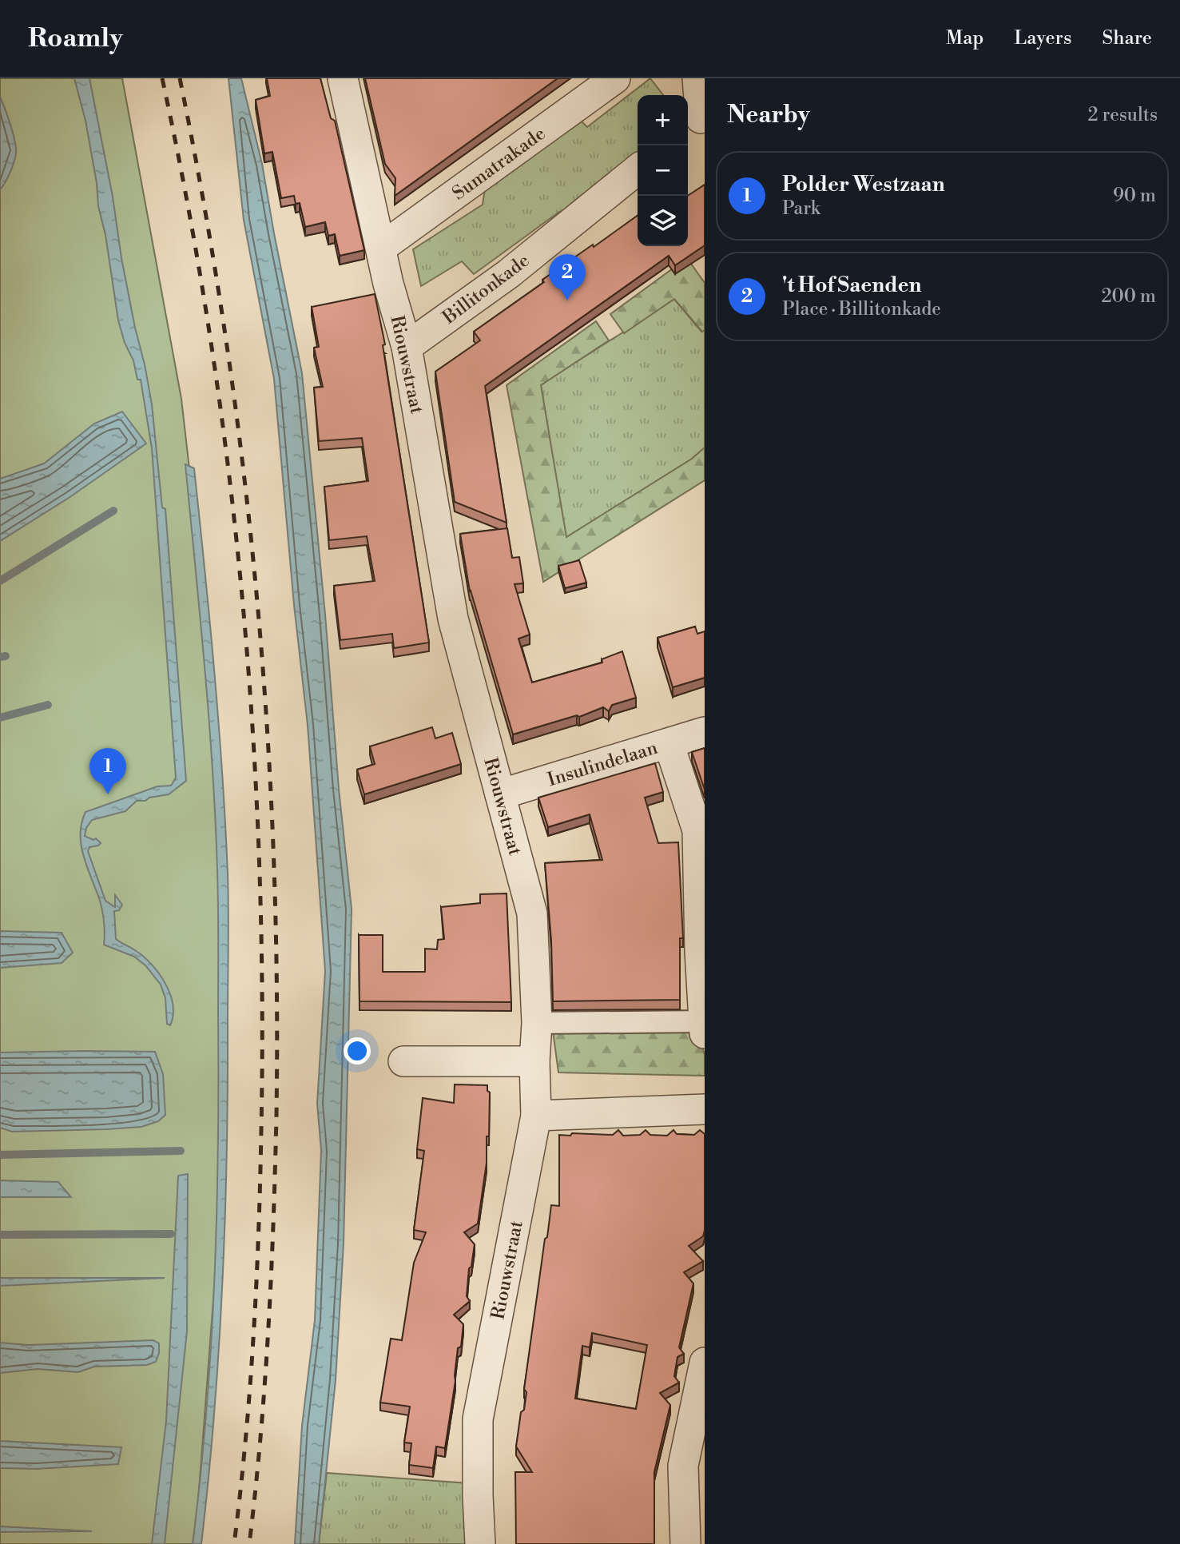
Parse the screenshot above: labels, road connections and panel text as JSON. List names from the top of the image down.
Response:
{
  "streets": {
    "street": [
      "Sumatrakade",
      "Billitonkade",
      "Riouwstraat",
      "Insulindelaan"
    ]
  },
  "crossings": [
    ["Sumatrakade", "Riouwstraat"],
    ["Billitonkade", "Riouwstraat"],
    ["Riouwstraat", "Insulindelaan"]
  ],
  "page": {
    "header": "Roamly",
    "nav": ["Map", "Layers", "Share"],
    "heading": ["Nearby", "2 results"],
    "map_buttons": ["+", "−"],
    "list": [
      {
        "mark": "1",
        "name": "Polder Westzaan",
        "note": "Park",
        "value": "90 m"
      },
      {
        "mark": "2",
        "name": "'t Hof Saenden",
        "note": "Place · Billitonkade",
        "value": "200 m"
      }
    ],
    "pins": ["2", "1"]
  }
}
